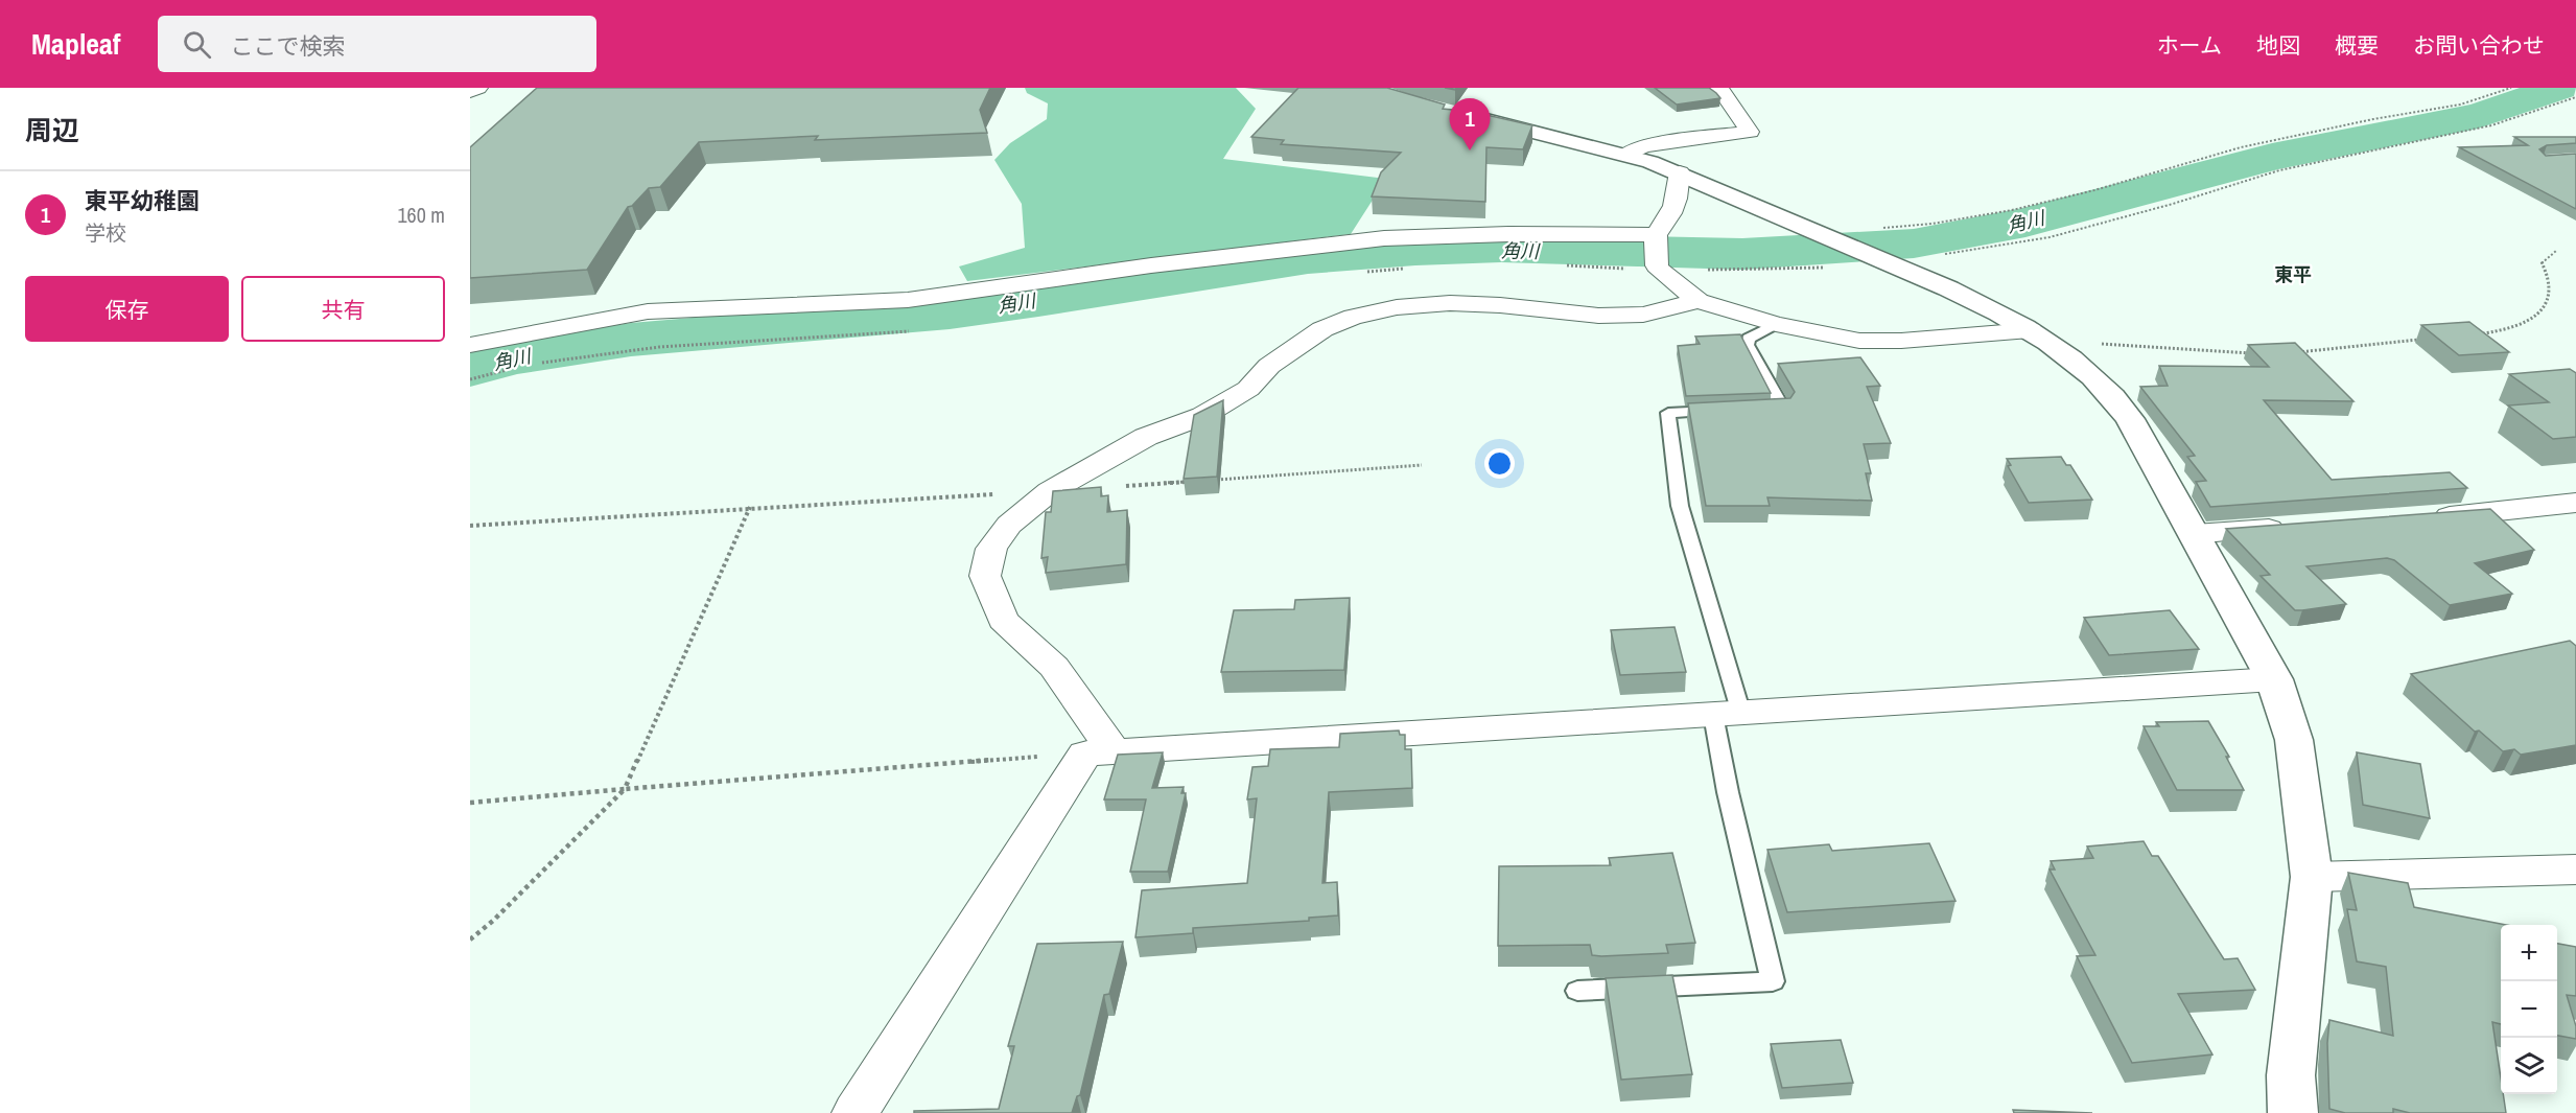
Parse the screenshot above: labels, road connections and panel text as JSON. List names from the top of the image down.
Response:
{
  "districts": ["東平"],
  "water": ["角川"],
  "page": {
    "header": "Mapleaf",
    "search": "ここで検索",
    "nav": [
      "ホーム",
      "地図",
      "概要",
      "お問い合わせ"
    ],
    "heading": "周辺",
    "pins": "1",
    "list": [
      {
        "mark": "1",
        "name": "東平幼稚園",
        "note": "学校",
        "value": "160 m"
      }
    ],
    "buttons": ["保存", "共有"],
    "map_buttons": ["+", "−"]
  }
}
